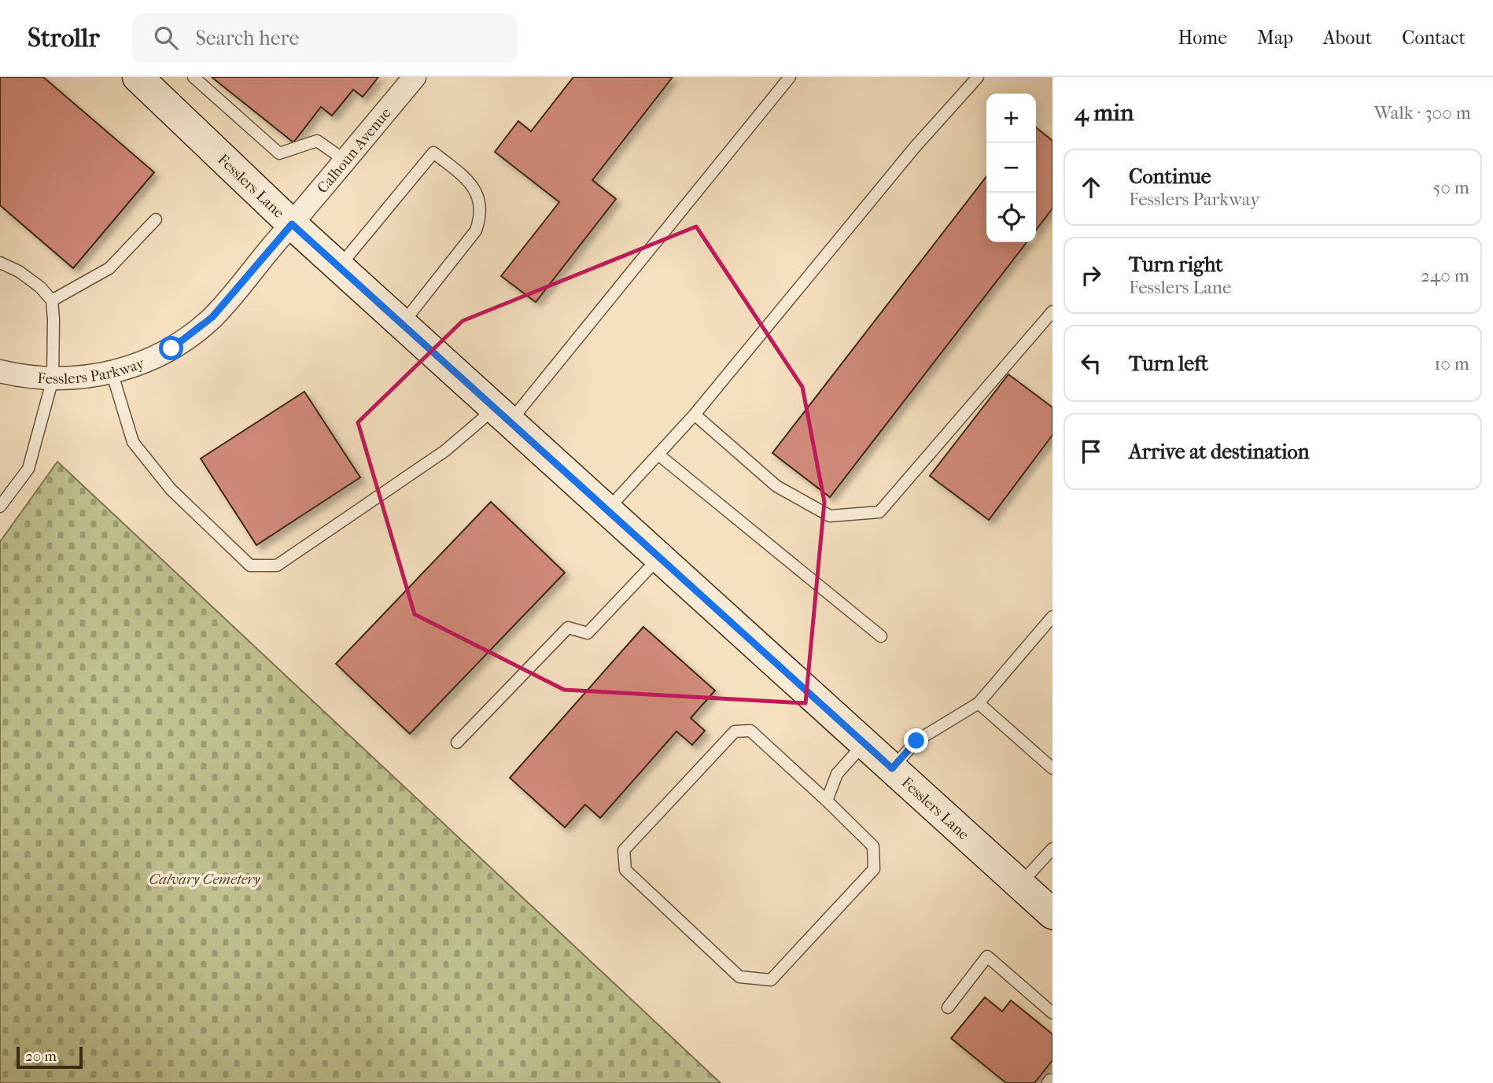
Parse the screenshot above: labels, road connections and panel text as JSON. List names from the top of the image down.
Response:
{
  "streets": {
    "main road": ["Fesslers Lane"],
    "street": ["Calhoun Avenue", "Fesslers Parkway"]
  },
  "crossings": [
    ["Calhoun Avenue", "Fesslers Lane"],
    ["Calhoun Avenue", "Fesslers Parkway"],
    ["Fesslers Lane", "Fesslers Parkway"]
  ],
  "parks": ["Calvary Cemetery"],
  "scale_bar": "20 m",
  "page": {
    "header": "Strollr",
    "search": "Search here",
    "nav": [
      "Home",
      "Map",
      "About",
      "Contact"
    ],
    "heading": ["4 min", "Walk · 300 m"],
    "map_buttons": ["+", "−"],
    "list": [
      ["Continue", "Fesslers Parkway", "50 m"],
      ["Turn right", "Fesslers Lane", "240 m"],
      ["Turn left", "10 m"],
      "Arrive at destination"
    ],
    "scale": "20 m"
  }
}
